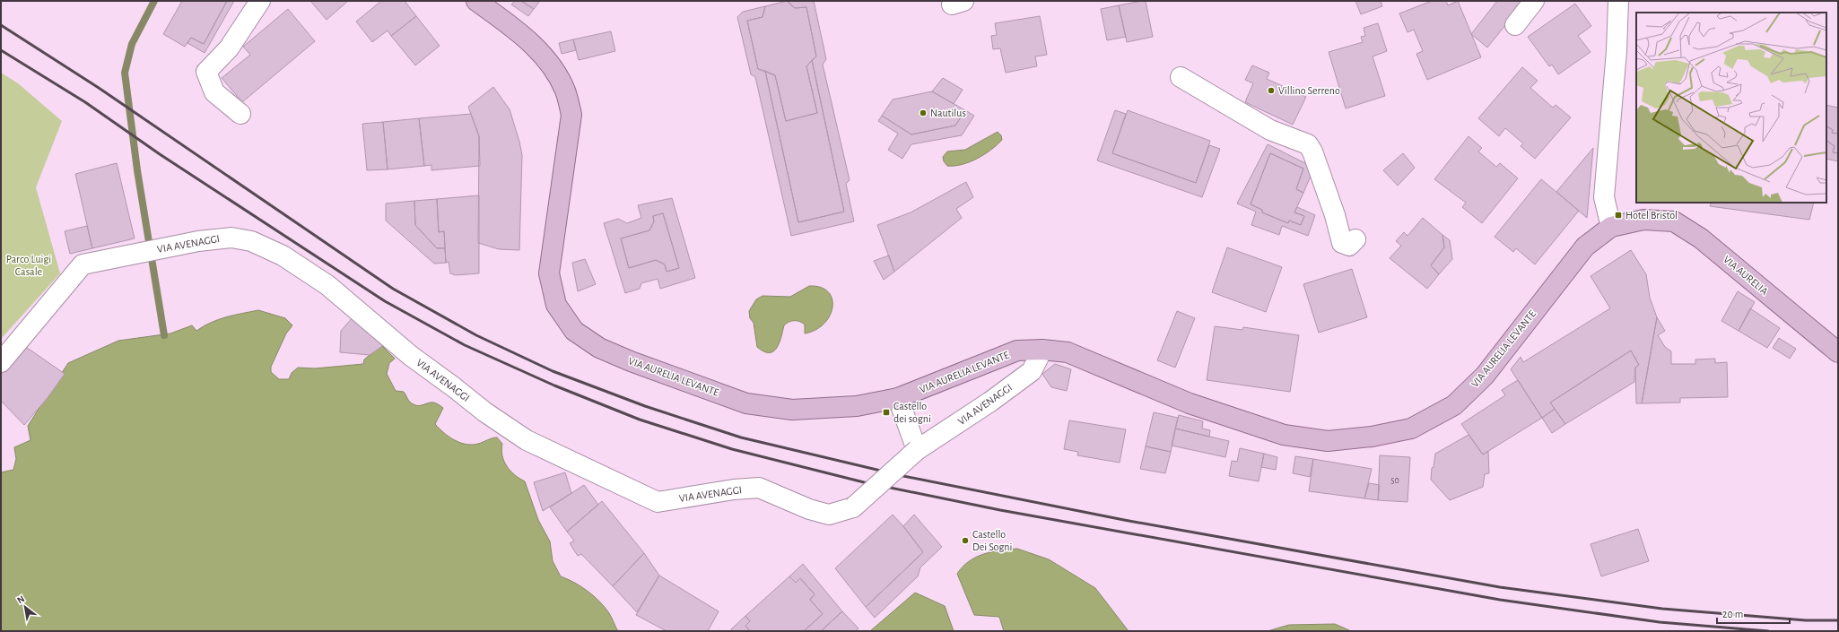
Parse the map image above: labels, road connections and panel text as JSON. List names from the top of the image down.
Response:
{
  "streets": {
    "main road": ["VIA AURELIA", "VIA AURELIA LEVANTE"],
    "street": ["VIA AVENAGGI"]
  },
  "crossings": [
    ["VIA AVENAGGI", "VIA AURELIA LEVANTE"],
    ["VIA AURELIA", "VIA AURELIA LEVANTE"]
  ],
  "parks": ["Parco Luigi Casale"],
  "places": {
    "other": ["Villino Serreno", "Nautilus", "Castello Dei Sogni"],
    "transit": ["Hotel Bristol", "Castello dei sogni"]
  },
  "house_numbers": ["50"],
  "scale_bar": "20 m",
  "north": "top left"
}
